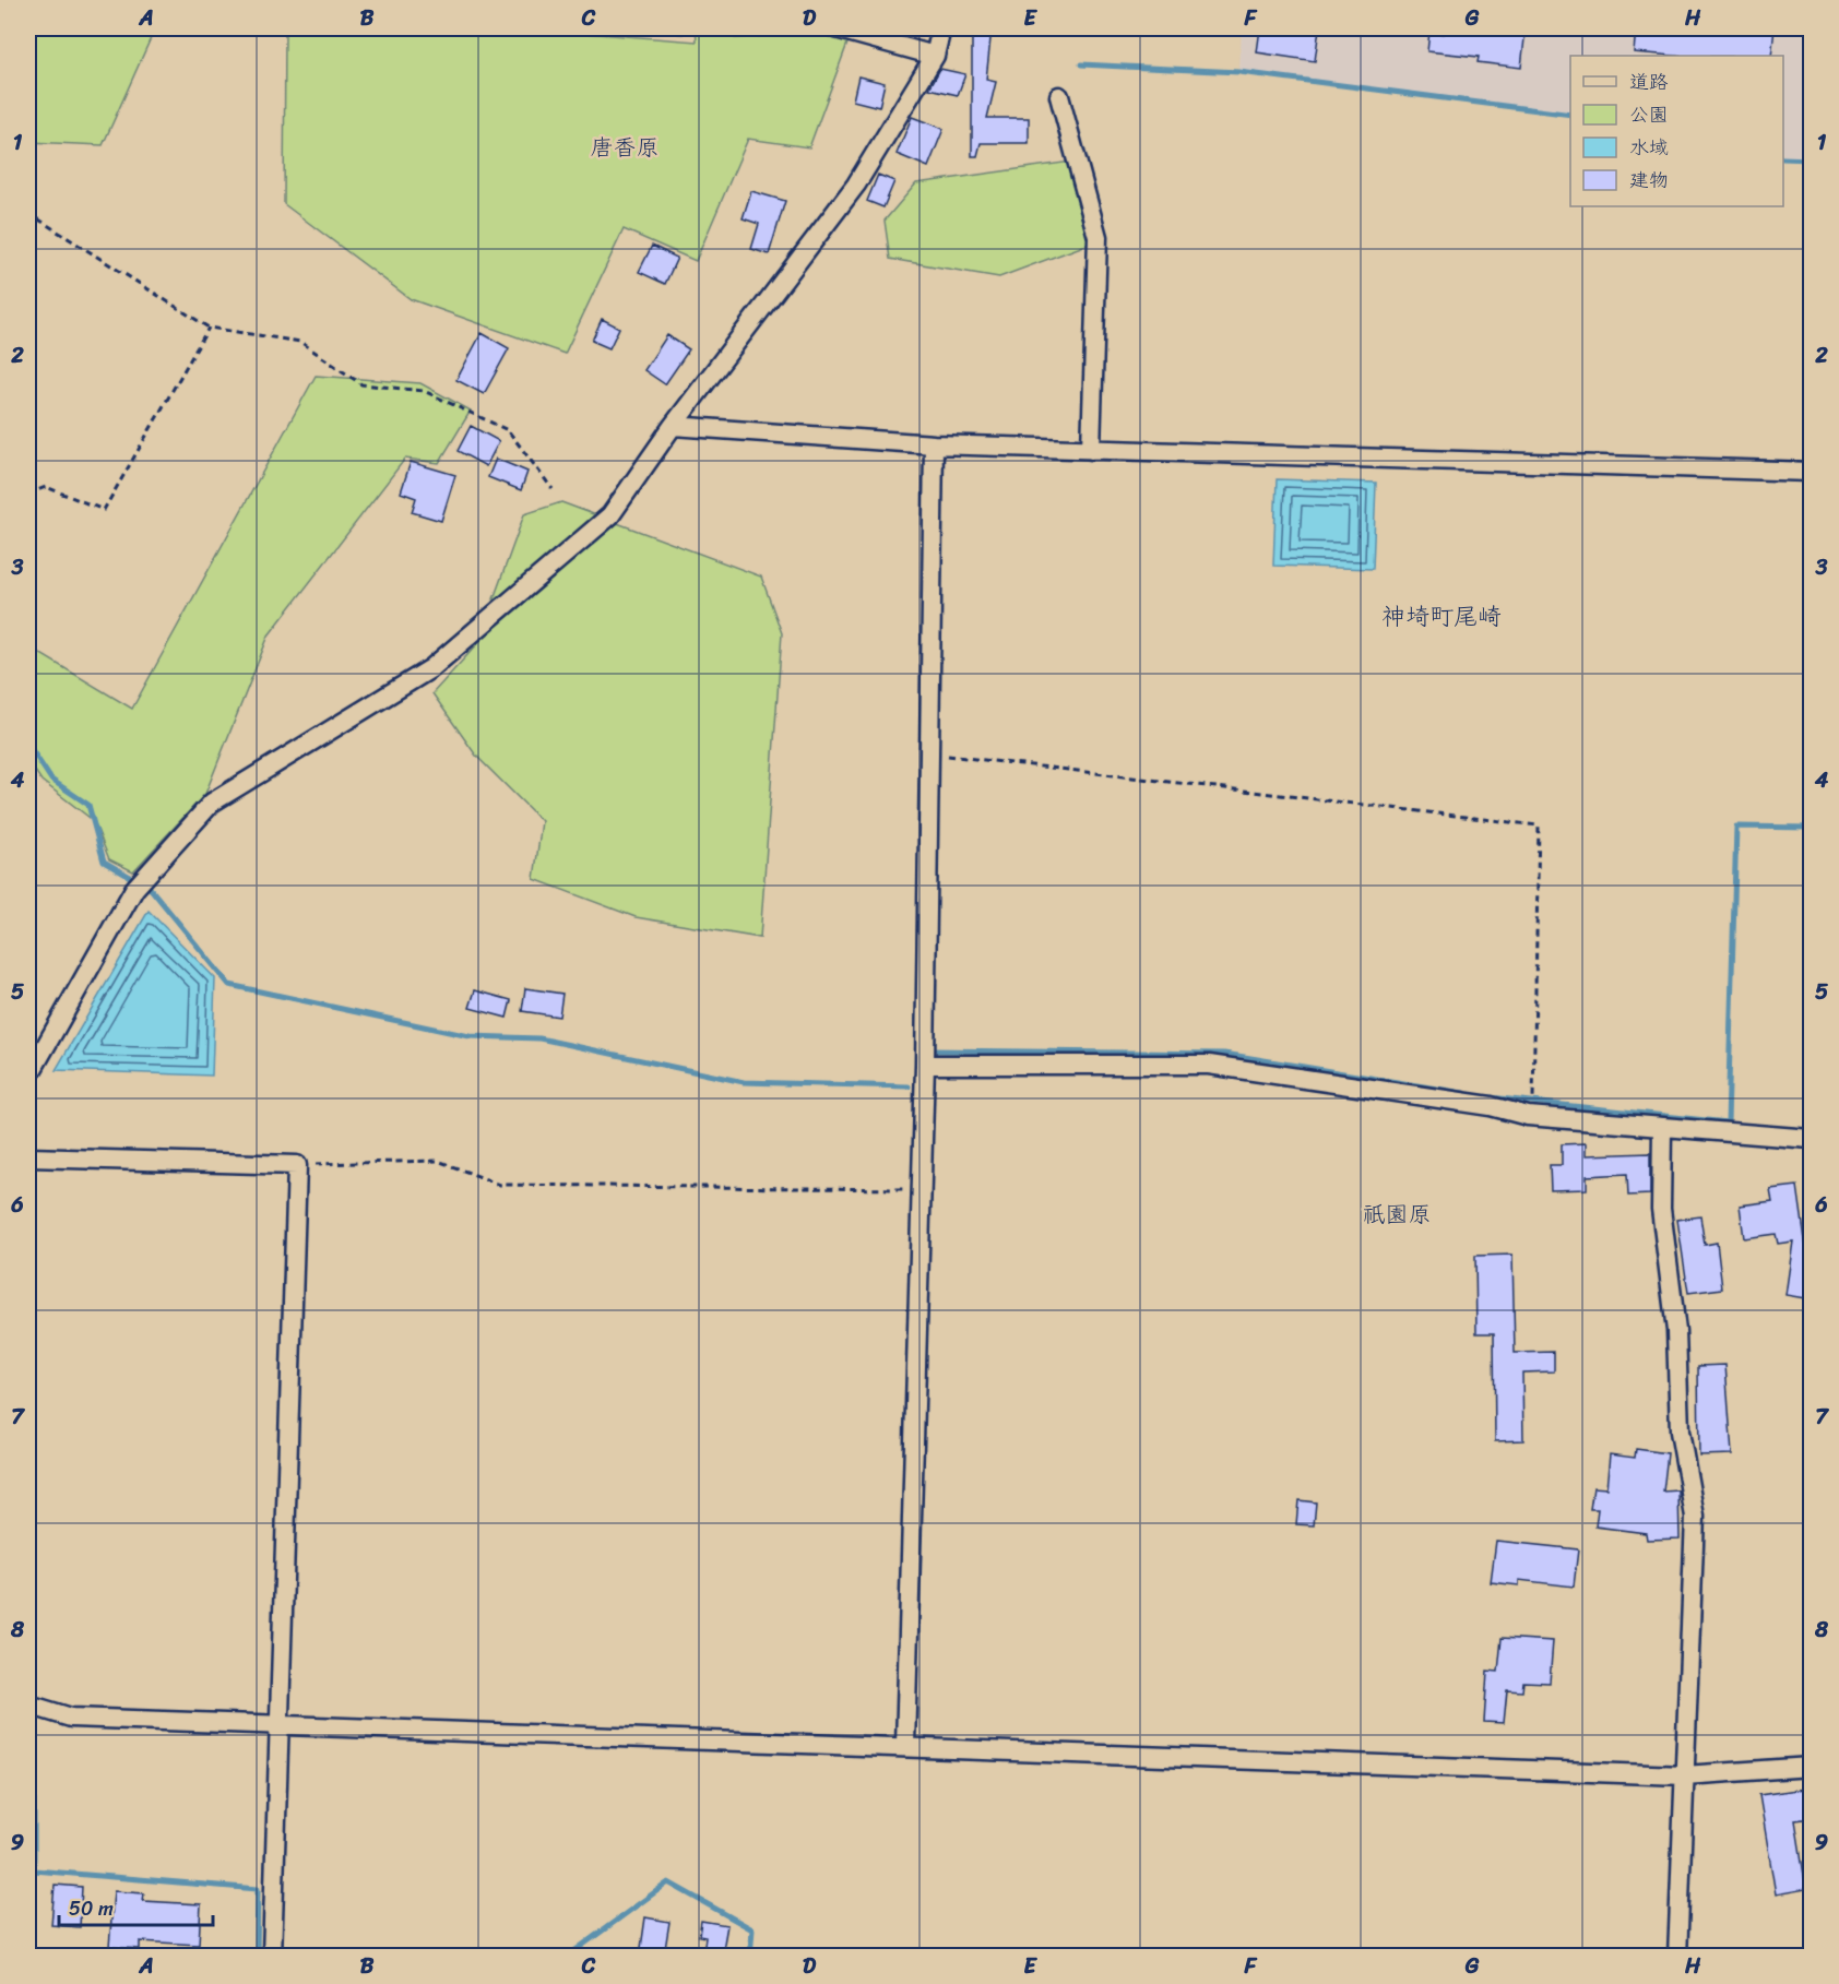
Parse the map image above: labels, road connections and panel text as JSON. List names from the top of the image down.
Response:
{
  "districts": ["唐香原", "神埼町尾崎", "祇園原"],
  "legend": [
    "道路",
    "公園",
    "水域",
    "建物"
  ],
  "scale_bar": "50 m",
  "grid": {
    "columns": [
      "A",
      "B",
      "C",
      "D",
      "E",
      "F",
      "G",
      "H"
    ],
    "rows": [
      "1",
      "2",
      "3",
      "4",
      "5",
      "6",
      "7",
      "8",
      "9"
    ]
  }
}
